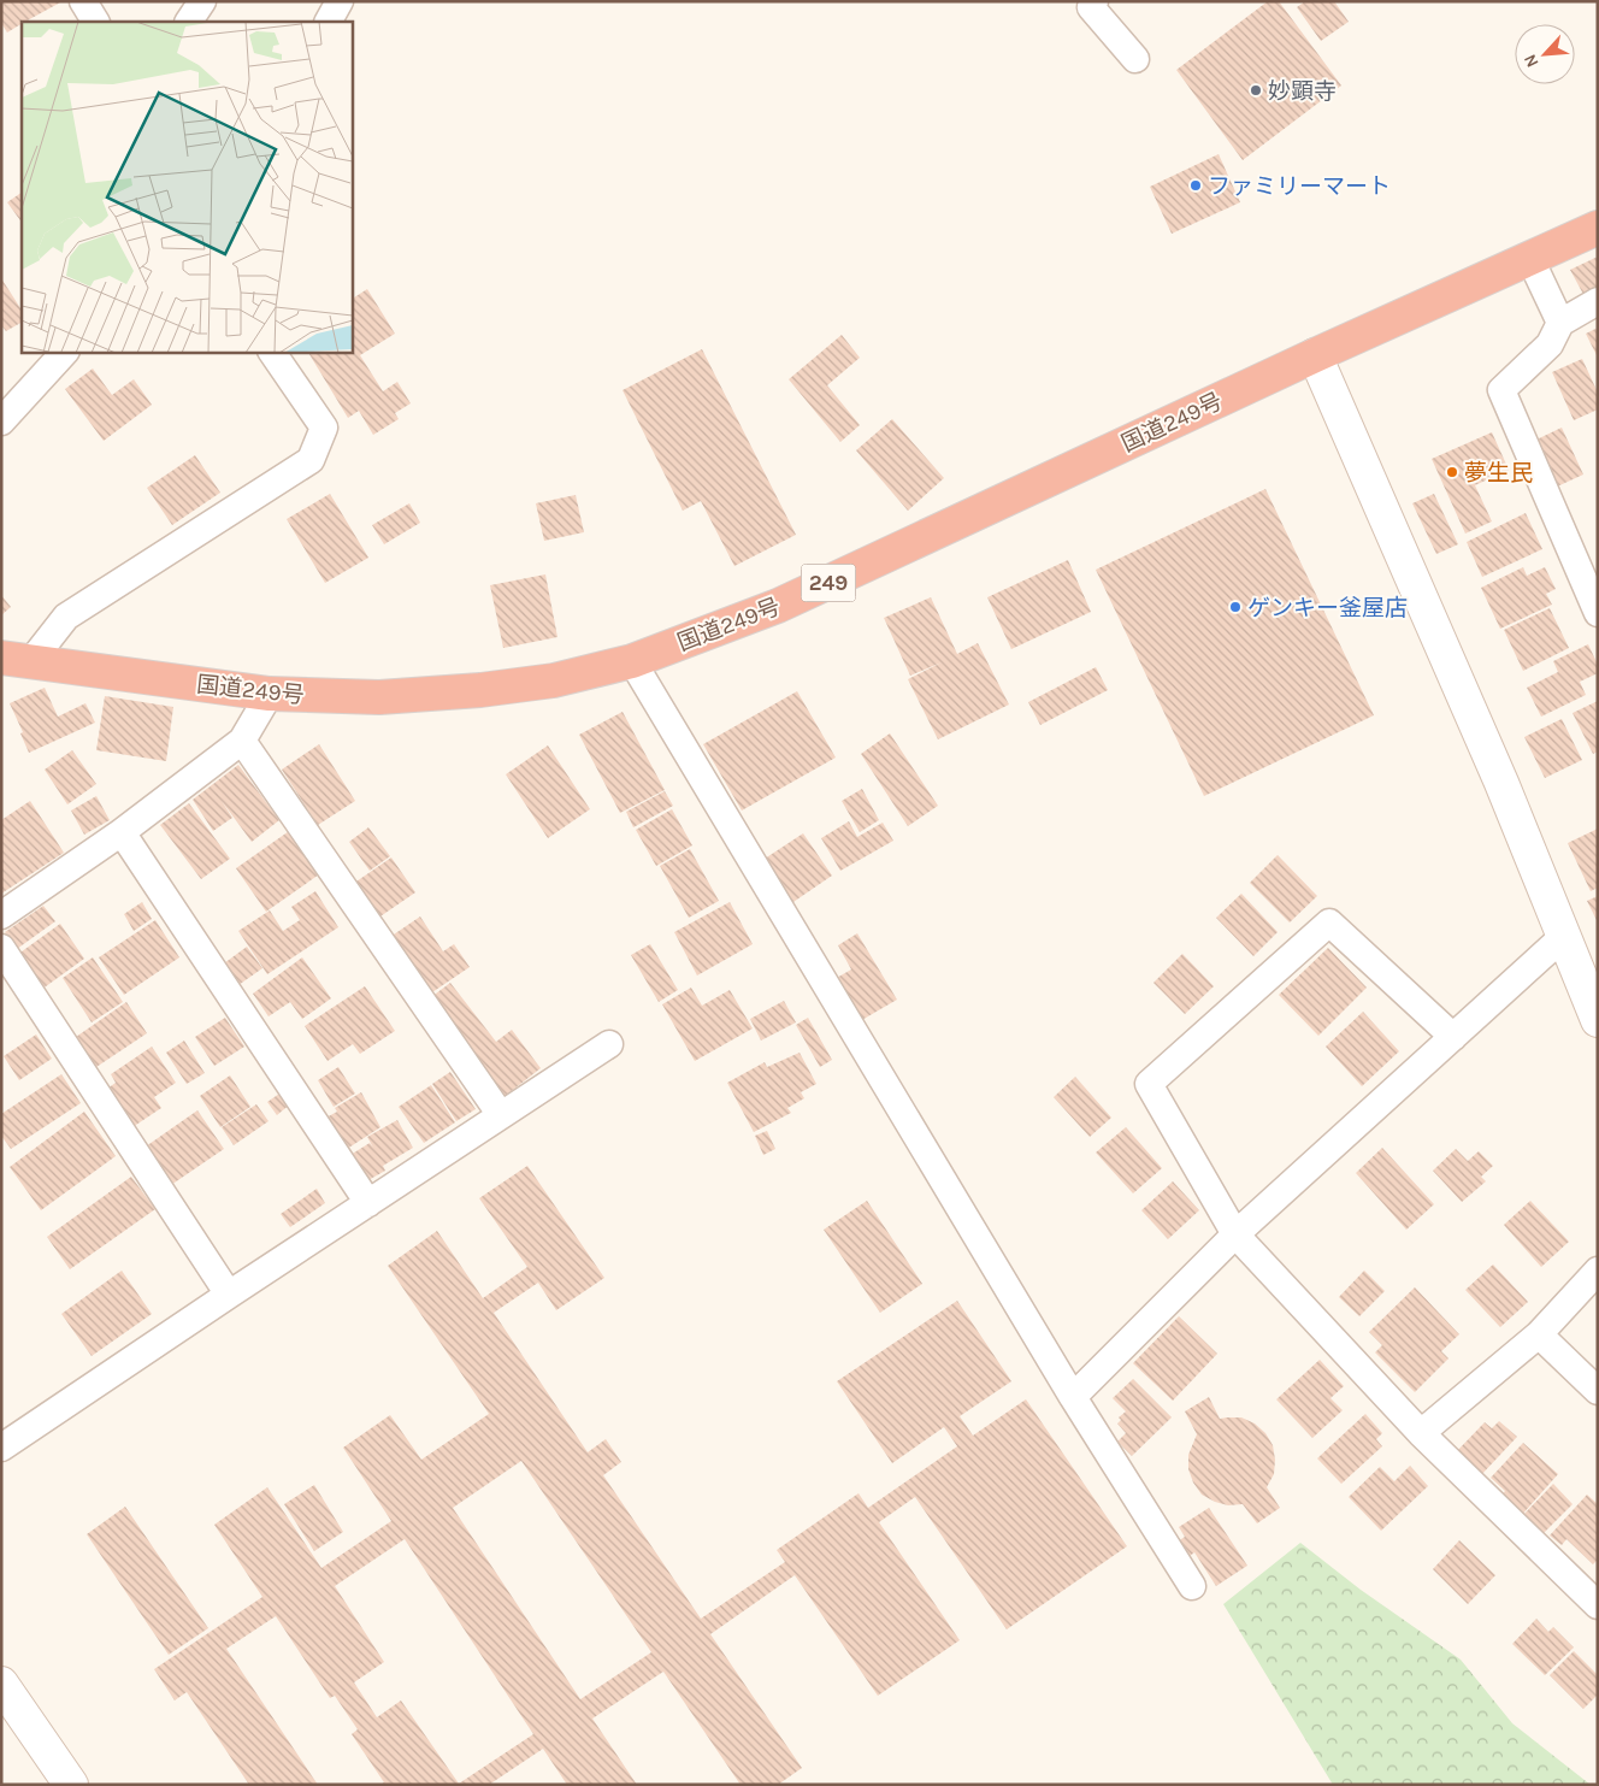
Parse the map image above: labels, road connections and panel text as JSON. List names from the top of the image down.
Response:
{
  "streets": {
    "highway": ["国道249号", "249"]
  },
  "places": [
    "妙顕寺",
    "ファミリーマート",
    "夢生民",
    "ゲンキー釜屋店"
  ],
  "north": "bottom left"
}
